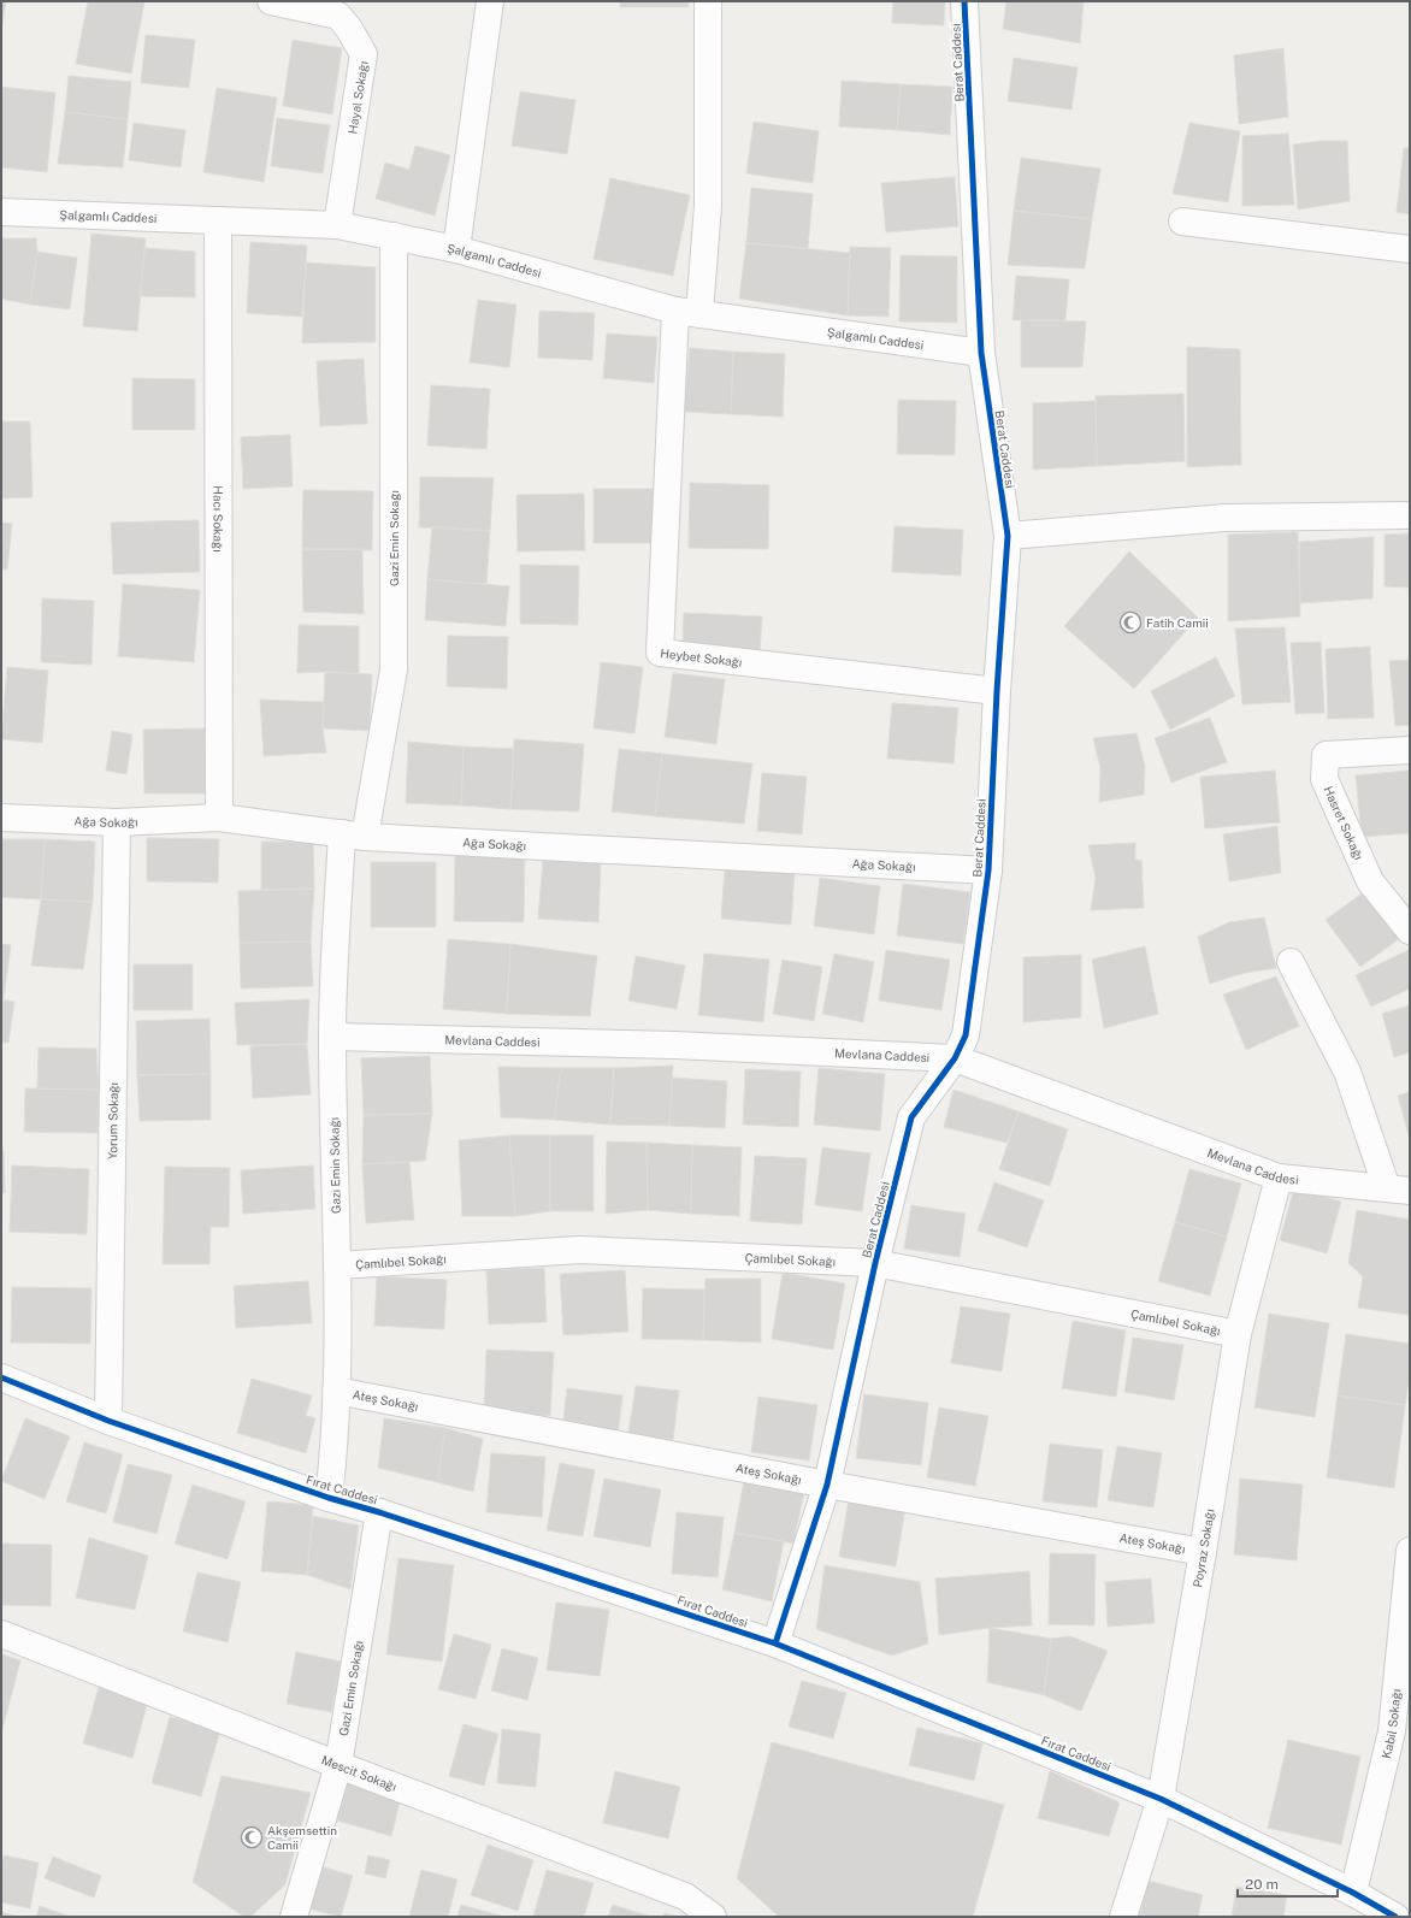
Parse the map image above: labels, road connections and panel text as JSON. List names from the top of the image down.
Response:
{
  "streets": {
    "street": [
      "Berat Caddesi",
      "Hayal Sokağı",
      "Şalgamlı Caddesi",
      "Hacı Sokağı",
      "Gazi Emin Sokağı",
      "Heybet Sokağı",
      "Ağa Sokağı",
      "Hasret Sokağı",
      "Mevlana Caddesi",
      "Yorum Sokağı",
      "Çamlıbel Sokağı",
      "Ateş Sokağı",
      "Fırat Caddesi",
      "Poyraz Sokağı",
      "Kabil Sokağı",
      "Mescit Sokağı"
    ]
  },
  "crossings": [
    ["Berat Caddesi", "Şalgamlı Caddesi"],
    ["Berat Caddesi", "Heybet Sokağı"],
    ["Berat Caddesi", "Ağa Sokağı"],
    ["Berat Caddesi", "Mevlana Caddesi"],
    ["Berat Caddesi", "Çamlıbel Sokağı"],
    ["Berat Caddesi", "Ateş Sokağı"],
    ["Berat Caddesi", "Fırat Caddesi"],
    ["Hayal Sokağı", "Şalgamlı Caddesi"],
    ["Şalgamlı Caddesi", "Hacı Sokağı"],
    ["Şalgamlı Caddesi", "Gazi Emin Sokağı"],
    ["Şalgamlı Caddesi", "Heybet Sokağı"],
    ["Hacı Sokağı", "Ağa Sokağı"],
    ["Gazi Emin Sokağı", "Ağa Sokağı"],
    ["Gazi Emin Sokağı", "Mevlana Caddesi"],
    ["Gazi Emin Sokağı", "Çamlıbel Sokağı"],
    ["Gazi Emin Sokağı", "Ateş Sokağı"],
    ["Gazi Emin Sokağı", "Fırat Caddesi"],
    ["Gazi Emin Sokağı", "Mescit Sokağı"],
    ["Ağa Sokağı", "Yorum Sokağı"],
    ["Mevlana Caddesi", "Poyraz Sokağı"],
    ["Yorum Sokağı", "Fırat Caddesi"],
    ["Çamlıbel Sokağı", "Poyraz Sokağı"],
    ["Ateş Sokağı", "Poyraz Sokağı"],
    ["Fırat Caddesi", "Poyraz Sokağı"],
    ["Fırat Caddesi", "Kabil Sokağı"]
  ],
  "places": {
    "mosque": ["Fatih Camii", "Akşemsettin Camii"]
  },
  "scale_bar": "20 m"
}
